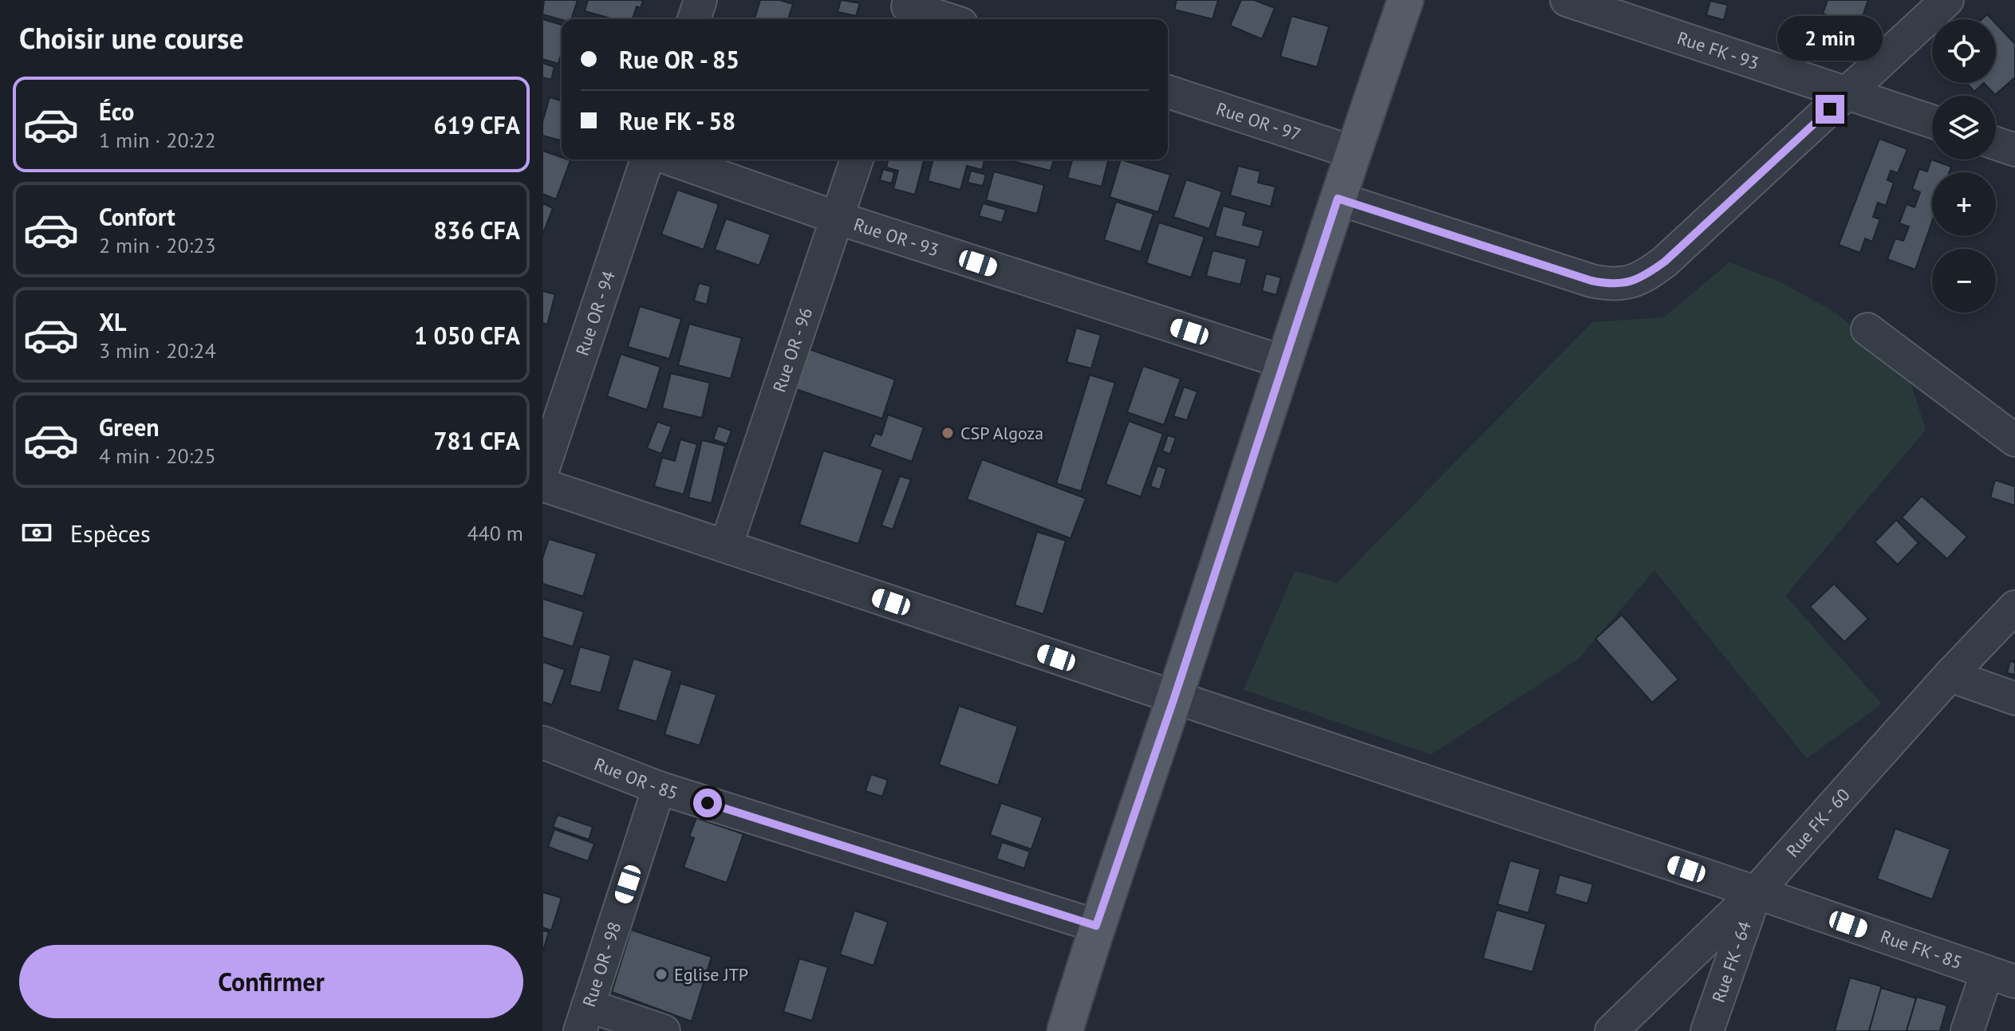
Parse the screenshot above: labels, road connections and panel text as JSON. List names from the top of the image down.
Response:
{
  "streets": {
    "street": [
      "Rue FK - 93",
      "Rue OR - 97",
      "Rue OR - 93",
      "Rue OR - 94",
      "Rue OR - 96",
      "Rue OR - 85",
      "Rue FK - 60",
      "Rue FK - 85",
      "Rue FK - 64",
      "Rue OR - 98"
    ]
  },
  "crossings": [
    ["Rue OR - 93", "Rue OR - 96"],
    ["Rue OR - 96", "Rue FK - 85"],
    ["Rue OR - 85", "Rue OR - 98"],
    ["Rue FK - 60", "Rue FK - 85"],
    ["Rue FK - 60", "Rue FK - 64"],
    ["Rue FK - 85", "Rue FK - 64"]
  ],
  "places": ["CSP Algoza", "Eglise JTP"],
  "page": {
    "heading": "Choisir une course",
    "bubble": "2 min",
    "map_buttons": ["+", "−"],
    "banner": ["Rue OR - 85", "Rue FK - 58"],
    "list": [
      {
        "name": "Éco",
        "note": "1 min · 20:22",
        "value": "619 CFA"
      },
      {
        "name": "Confort",
        "note": "2 min · 20:23",
        "value": "836 CFA"
      },
      {
        "name": "XL",
        "note": "3 min · 20:24",
        "value": "1 050 CFA"
      },
      {
        "name": "Green",
        "note": "4 min · 20:25",
        "value": "781 CFA"
      }
    ],
    "pay": ["Espèces", "440 m"],
    "buttons": "Confirmer"
  }
}
